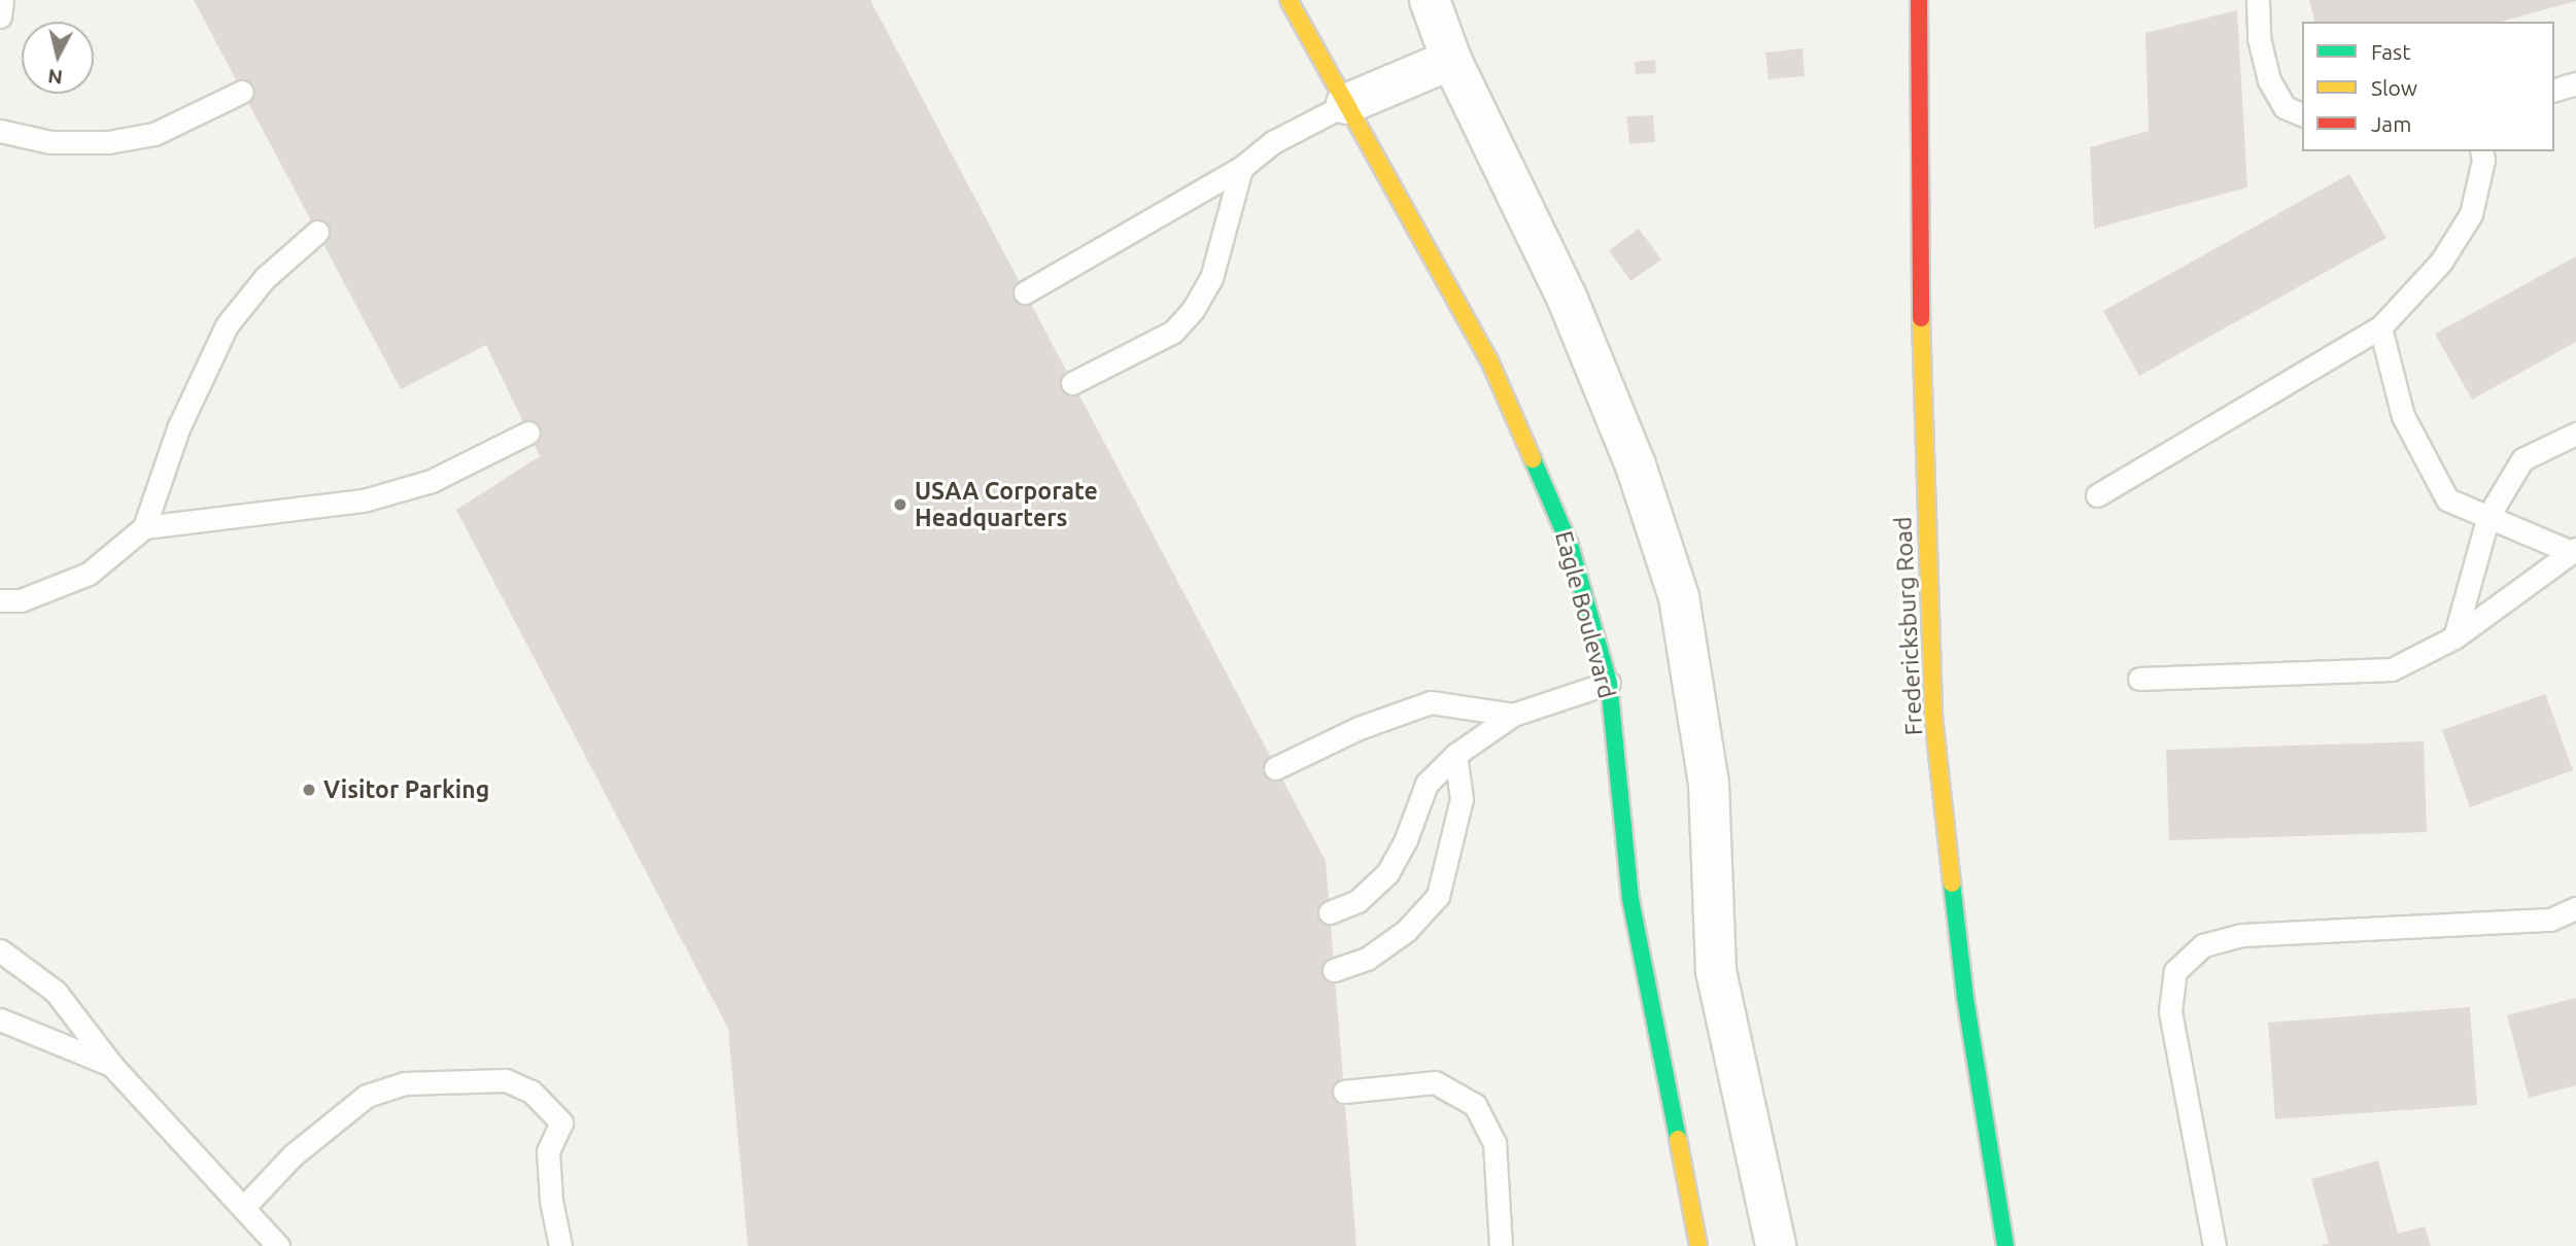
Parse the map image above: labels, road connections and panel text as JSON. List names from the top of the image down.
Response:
{
  "streets": {
    "street": ["Eagle Boulevard", "Fredericksburg Road"]
  },
  "places": ["USAA Corporate Headquarters", "Visitor Parking"],
  "legend": ["Fast", "Slow", "Jam"],
  "north": "bottom"
}
